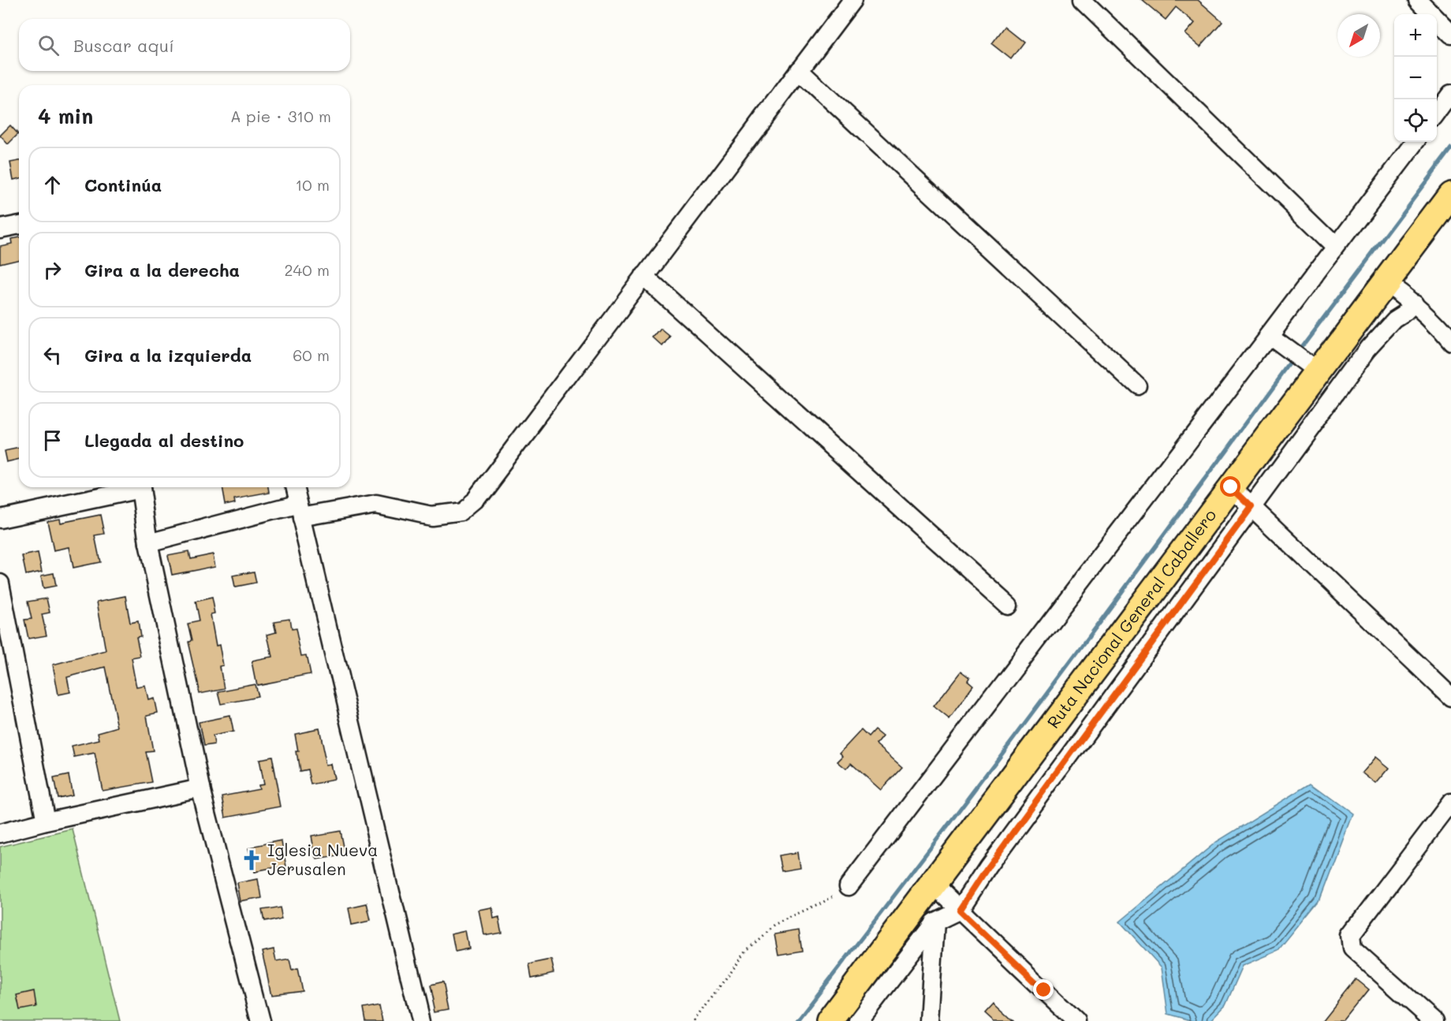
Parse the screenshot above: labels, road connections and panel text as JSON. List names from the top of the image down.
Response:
{
  "streets": {
    "highway": ["Ruta Nacional General Caballero"]
  },
  "places": {
    "church": ["Iglesia Nueva Jerusalen"]
  },
  "north": "bottom left",
  "page": {
    "map_buttons": ["+", "−"],
    "search": "Buscar aquí",
    "heading": ["4 min", "A pie · 310 m"],
    "list": [
      ["Continúa", "10 m"],
      ["Gira a la derecha", "240 m"],
      ["Gira a la izquierda", "60 m"],
      "Llegada al destino"
    ]
  }
}
